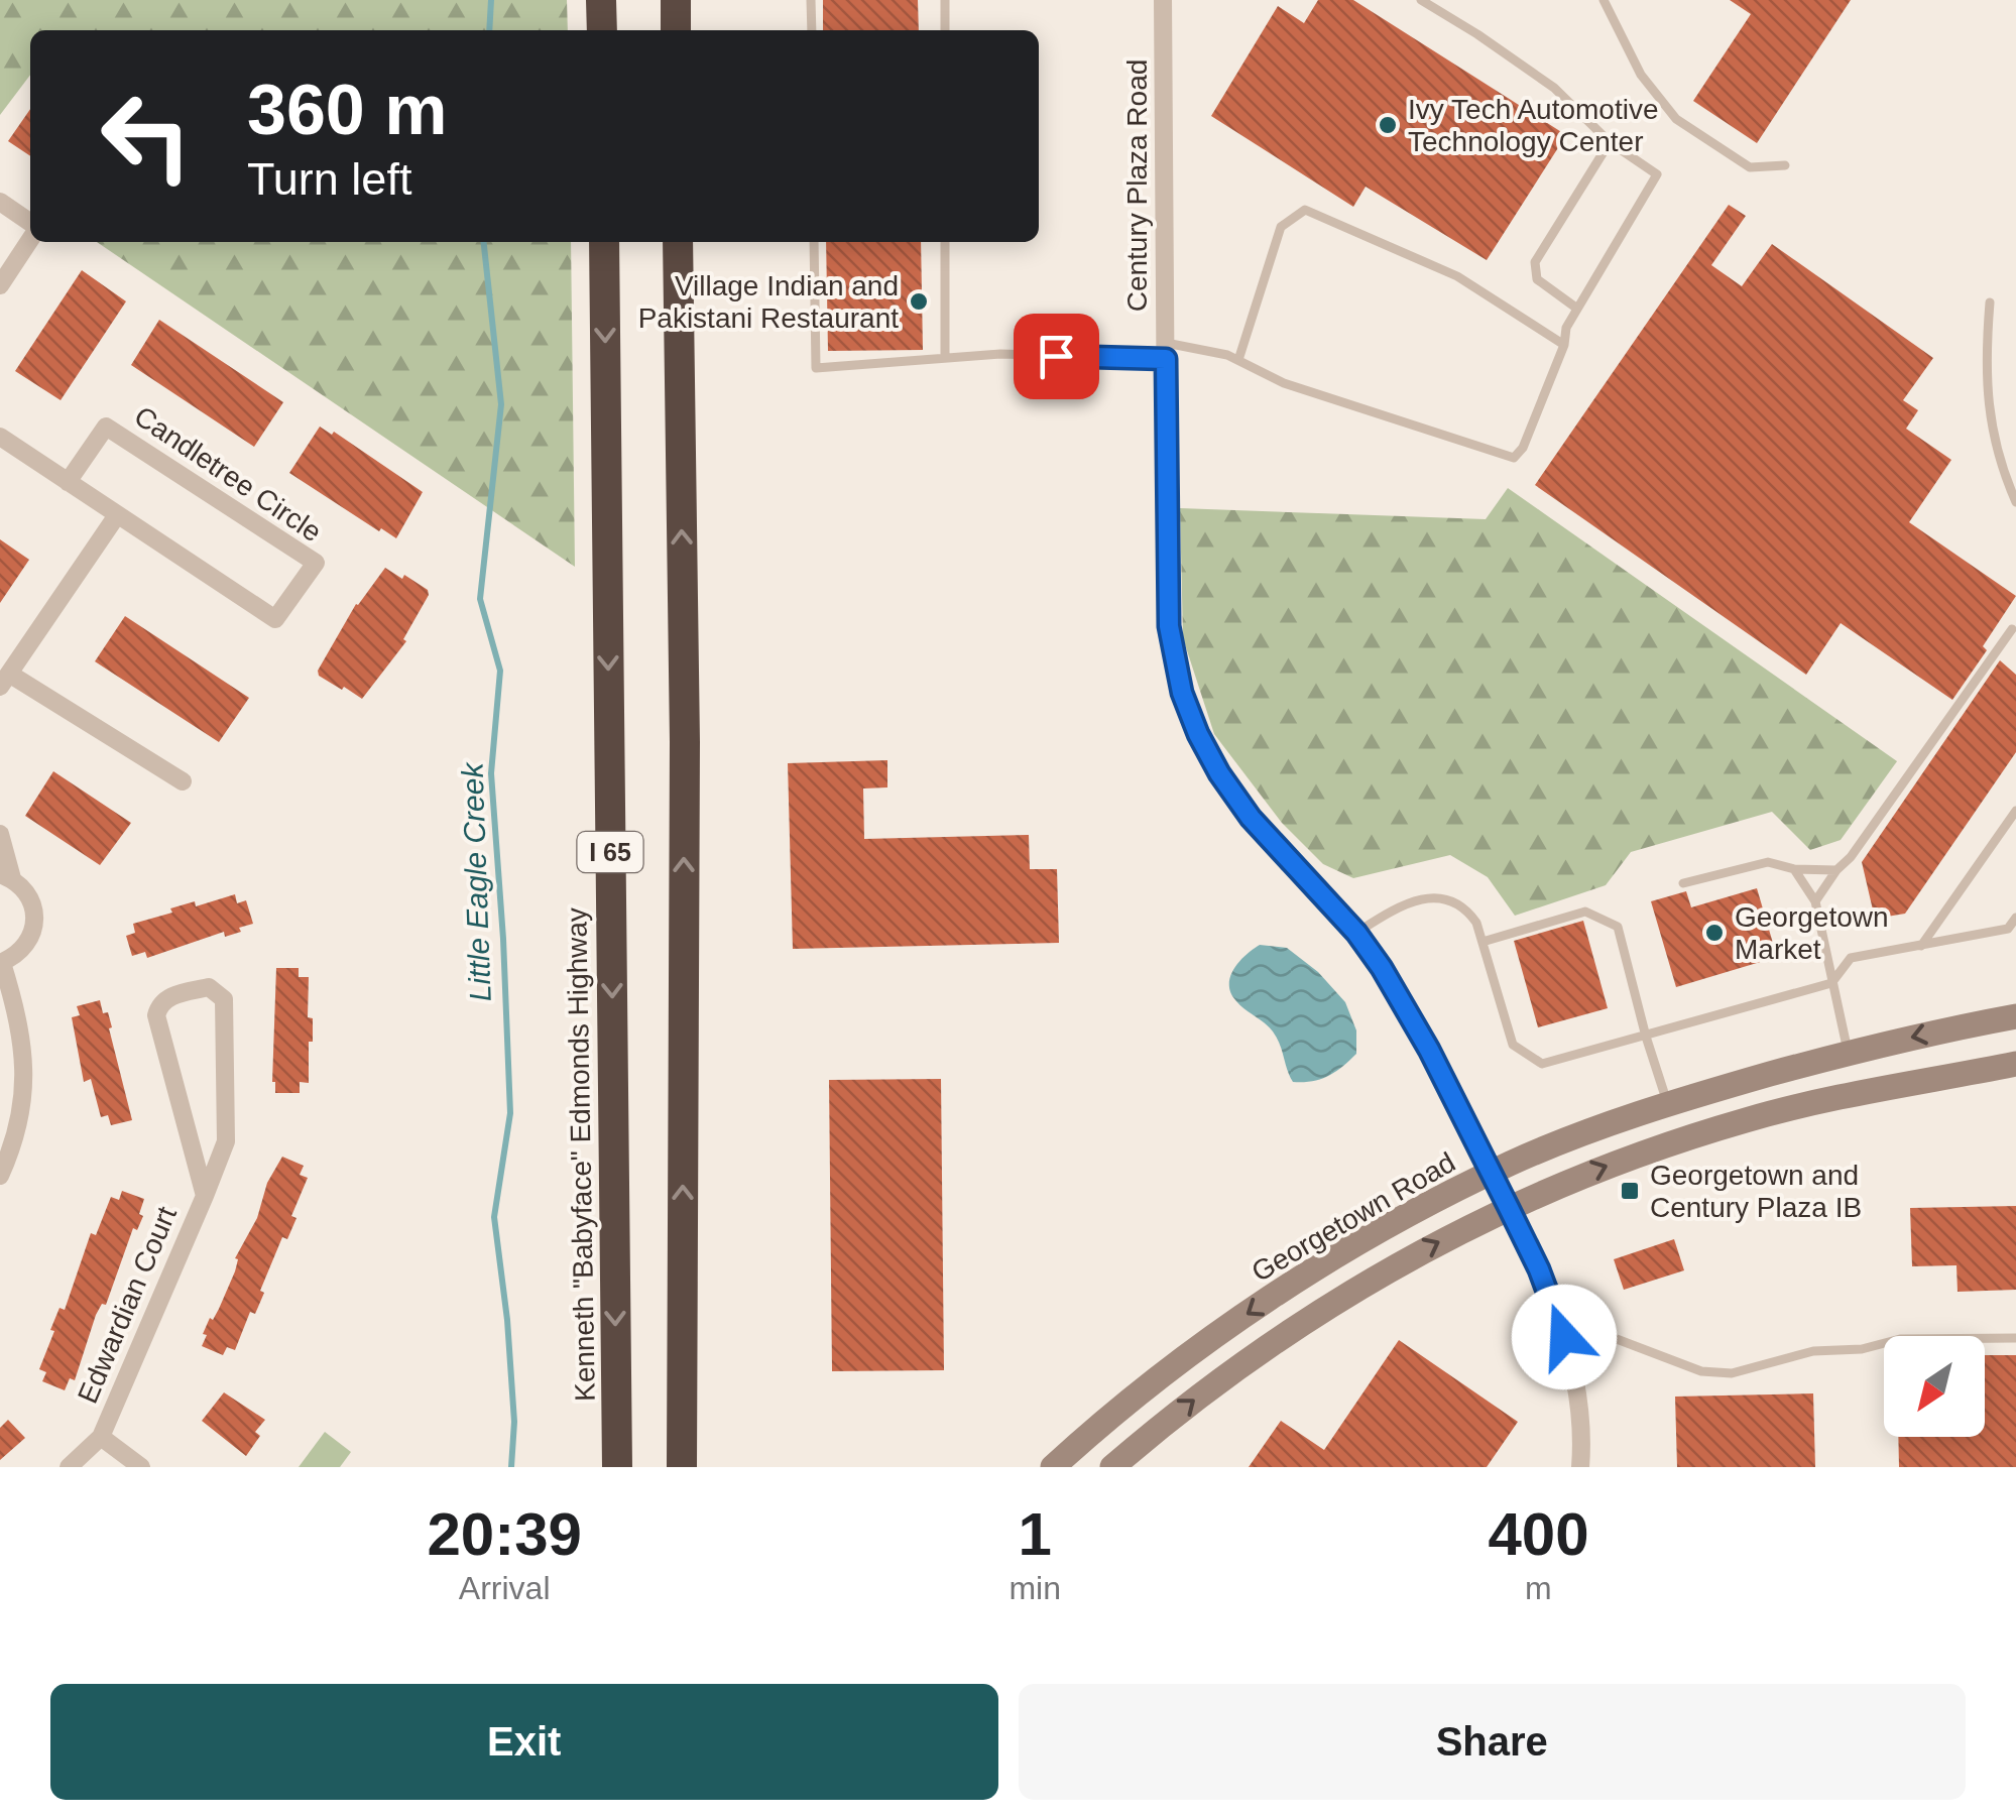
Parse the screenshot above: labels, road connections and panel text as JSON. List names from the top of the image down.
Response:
{
  "streets": {
    "highway": ["I 65", "Kenneth \"Babyface\" Edmonds Highway"],
    "main road": ["Georgetown Road"],
    "street": ["Century Plaza Road", "Candletree Circle", "Edwardian Court"]
  },
  "crossings": [
    ["Century Plaza Road", "Georgetown Road"]
  ],
  "water": ["Little Eagle Creek"],
  "places": {
    "other": ["Ivy Tech Automotive Technology Center", "Village Indian and Pakistani Restaurant", "Georgetown Market"],
    "transit": ["Georgetown and Century Plaza IB"]
  },
  "north": "bottom left",
  "page": {
    "turn": ["360 m", "Turn left"],
    "eta": [
      "20:39",
      "Arrival",
      "1",
      "min",
      "400",
      "m"
    ],
    "buttons": ["Exit", "Share"]
  }
}
